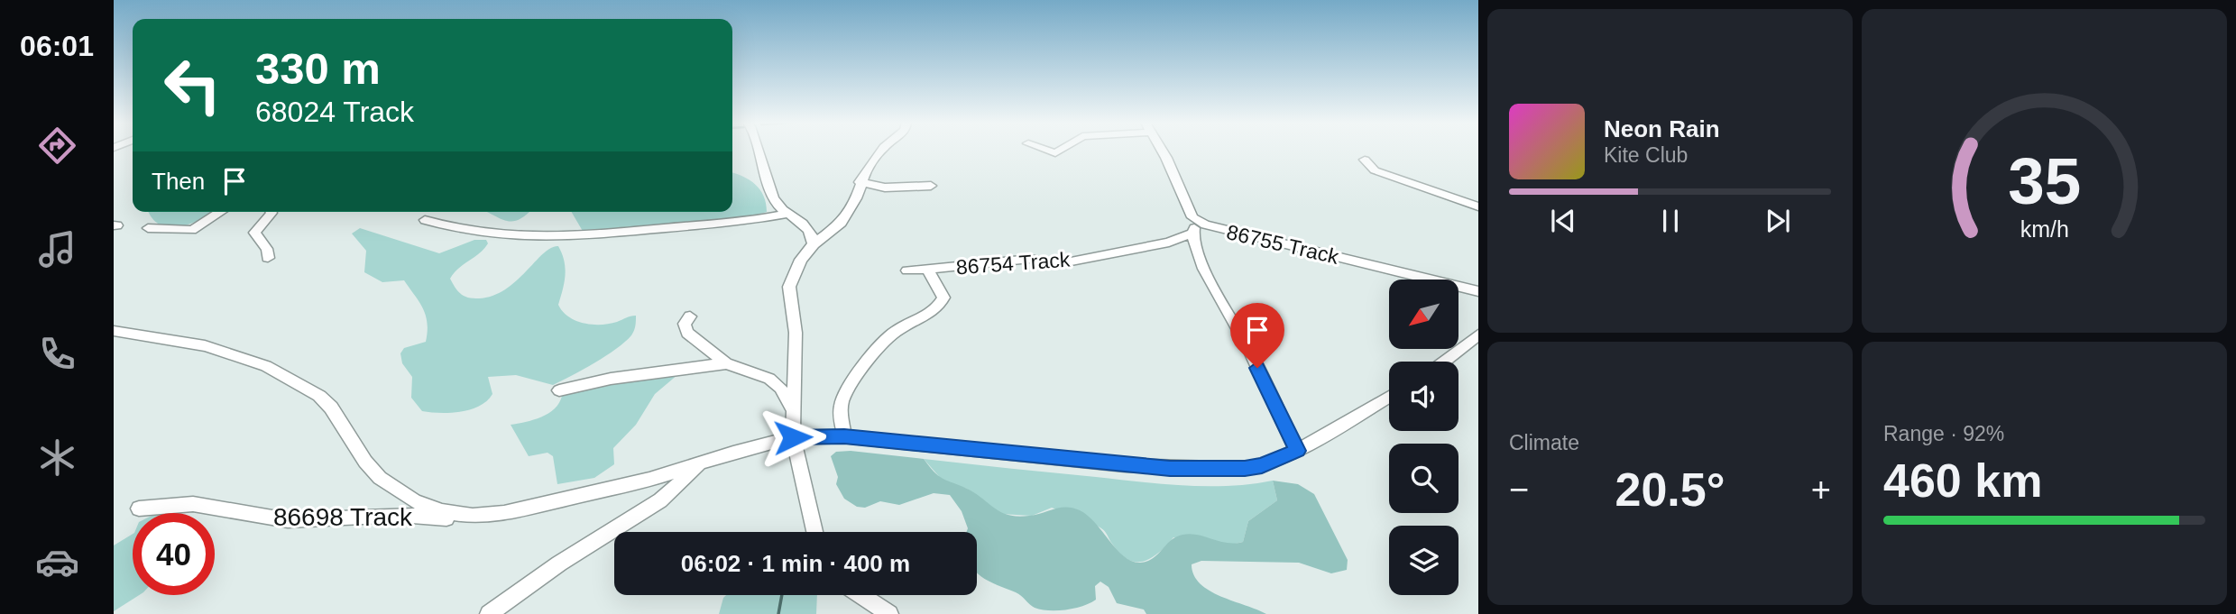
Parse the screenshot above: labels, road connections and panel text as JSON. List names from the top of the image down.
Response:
{
  "streets": {
    "street": ["86755 Track", "86754 Track", "86698 Track"]
  },
  "crossings": [
    ["86755 Track", "86754 Track"]
  ],
  "north": "bottom left",
  "page": {
    "tabs": "06:01",
    "turn": ["330 m", "68024 Track"],
    "song": ["Neon Rain", "Kite Club"],
    "then": "Then",
    "tile": [
      "Climate",
      ["Range · 92%", "460 km"]
    ],
    "heat": ["−", "20.5°", "+"],
    "limit": "40",
    "trip": "06:02 · 1 min · 400 m",
    "gauge": ["35", "km/h"]
  }
}
